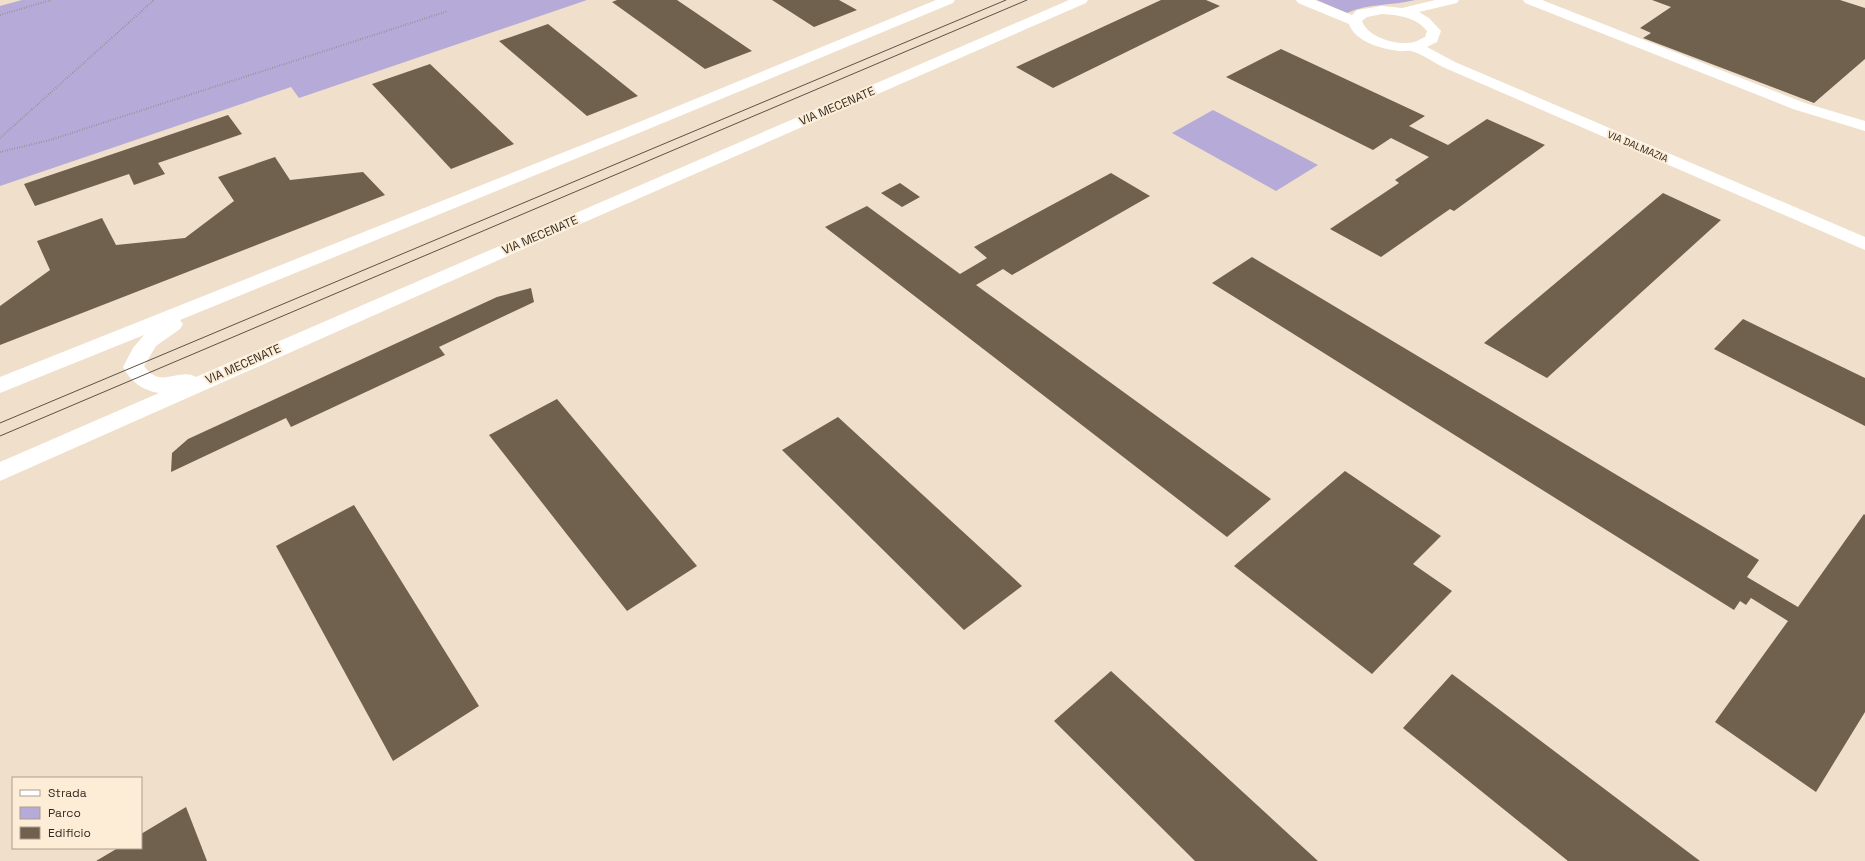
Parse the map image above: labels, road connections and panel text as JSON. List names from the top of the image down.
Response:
{
  "streets": {
    "main road": ["VIA MECENATE", "VIA DALMAZIA"]
  },
  "legend": ["Strada", "Parco", "Edificio"]
}
